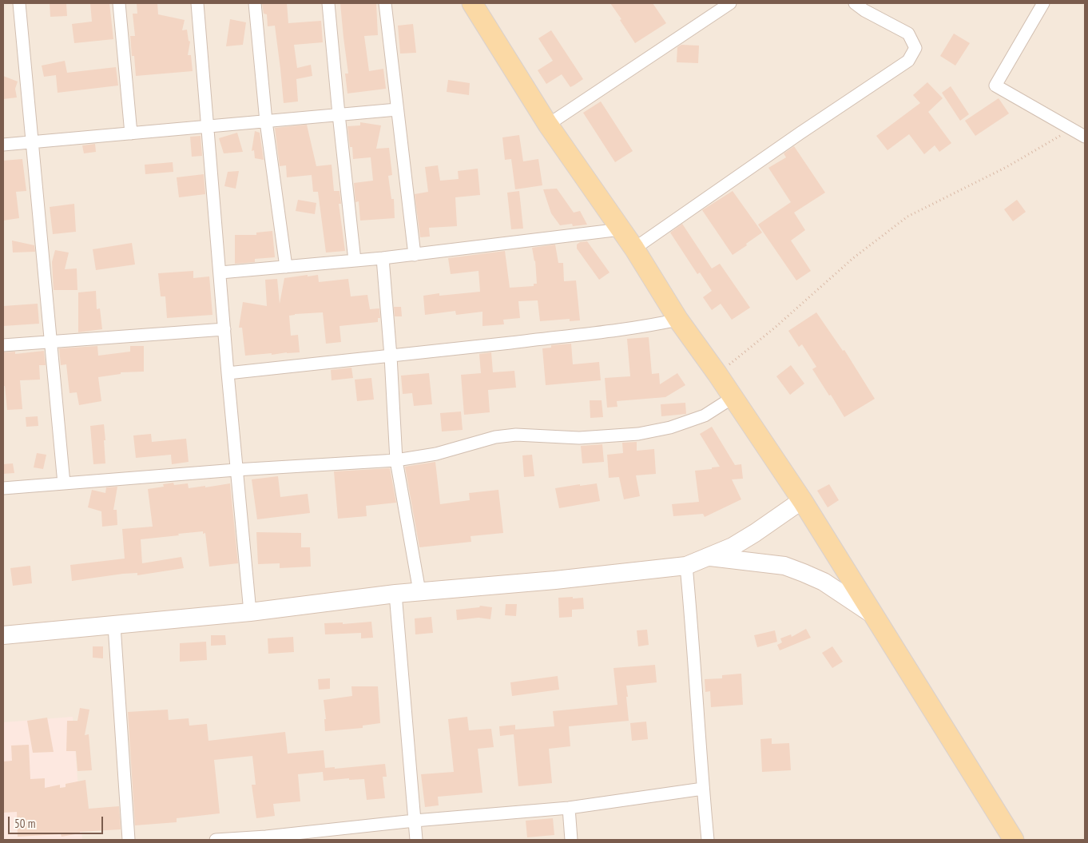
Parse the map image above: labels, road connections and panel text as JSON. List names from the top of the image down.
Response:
{
  "scale_bar": "50 m"
}
